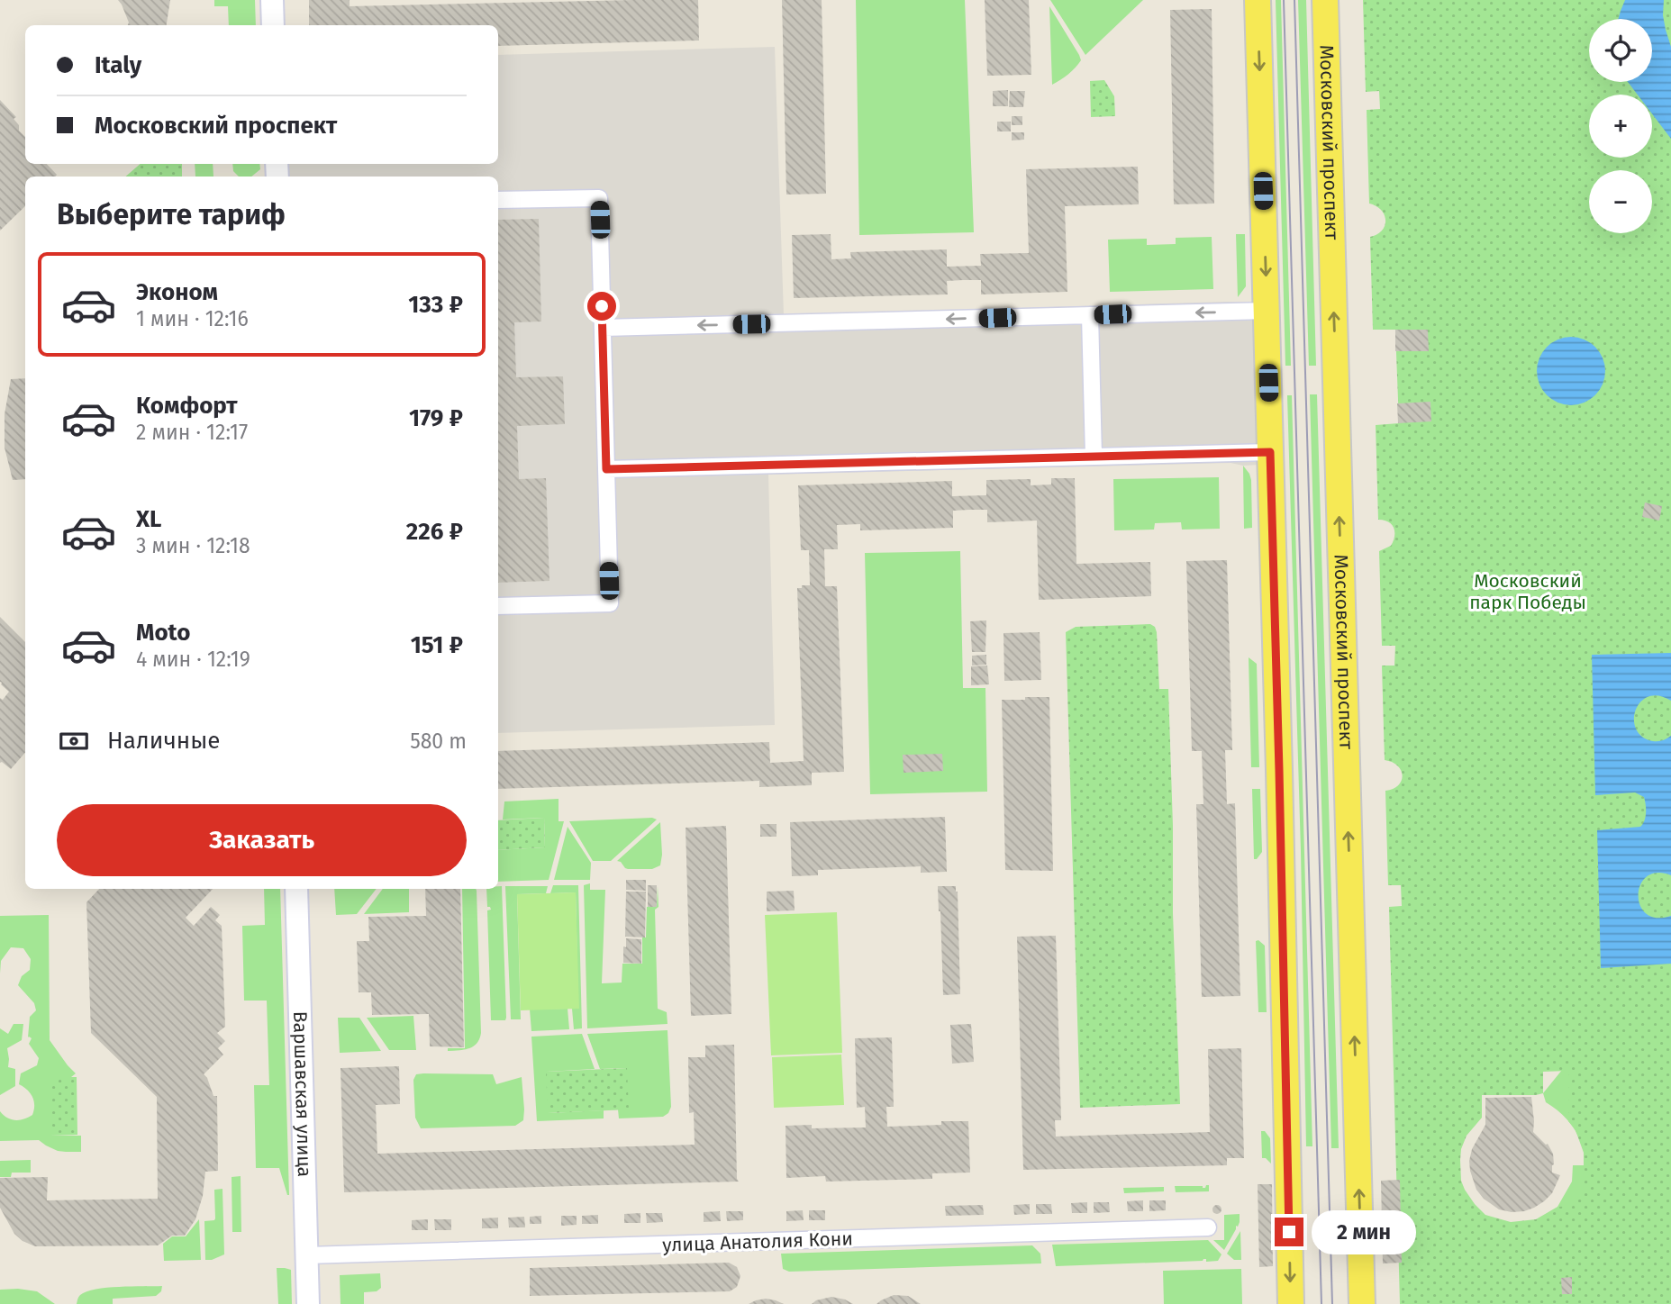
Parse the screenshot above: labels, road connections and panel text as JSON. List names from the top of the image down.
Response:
{
  "streets": {
    "main road": ["Московский проспект"],
    "street": ["Варшавская улица", "улица Анатолия Кони"]
  },
  "crossings": [
    ["Варшавская улица", "улица Анатолия Кони"]
  ],
  "parks": ["Московский парк Победы"],
  "page": {
    "map_buttons": ["+", "−"],
    "banner": ["Italy", "Московский проспект"],
    "heading": "Выберите тариф",
    "list": [
      {
        "name": "Эконом",
        "note": "1 мин · 12:16",
        "value": "133 ₽"
      },
      {
        "name": "Комфорт",
        "note": "2 мин · 12:17",
        "value": "179 ₽"
      },
      {
        "name": "XL",
        "note": "3 мин · 12:18",
        "value": "226 ₽"
      },
      {
        "name": "Moto",
        "note": "4 мин · 12:19",
        "value": "151 ₽"
      }
    ],
    "pay": ["Наличные", "580 m"],
    "buttons": "Заказать",
    "bubble": "2 мин"
  }
}
